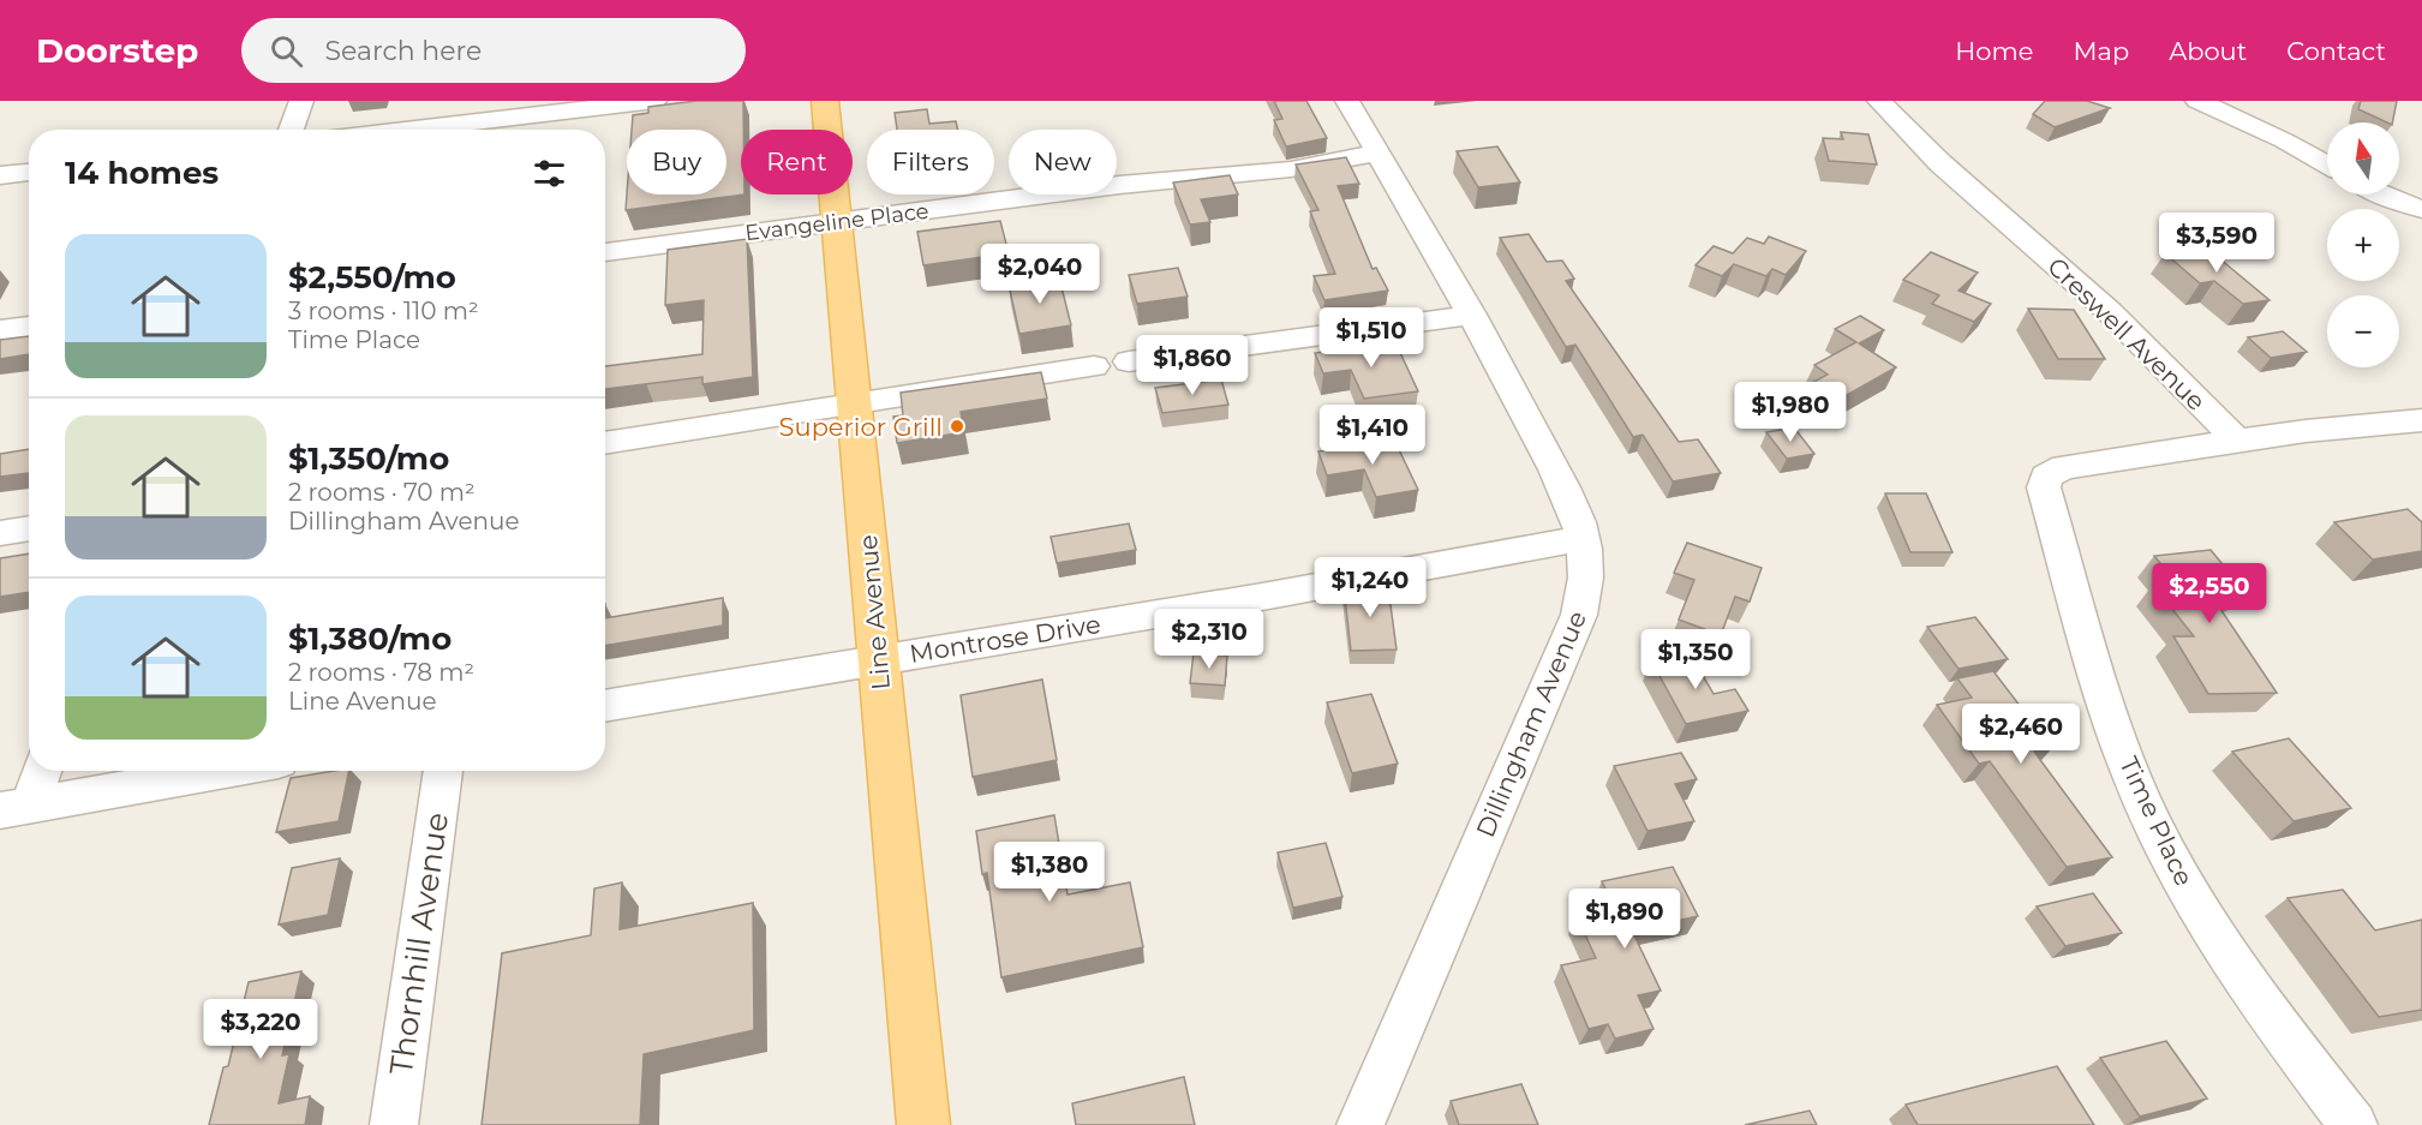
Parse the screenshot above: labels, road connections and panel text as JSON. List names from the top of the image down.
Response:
{
  "streets": {
    "main road": ["Line Avenue"],
    "street": [
      "Evangeline Place",
      "Creswell Avenue",
      "Montrose Drive",
      "Dillingham Avenue",
      "Time Place",
      "Thornhill Avenue"
    ]
  },
  "crossings": [
    ["Evangeline Place", "Line Avenue"],
    ["Evangeline Place", "Dillingham Avenue"],
    ["Creswell Avenue", "Time Place"],
    ["Line Avenue", "Montrose Drive"],
    ["Montrose Drive", "Dillingham Avenue"]
  ],
  "places": ["Superior Grill"],
  "north": "top",
  "page": {
    "header": "Doorstep",
    "search": "Search here",
    "nav": [
      "Home",
      "Map",
      "About",
      "Contact"
    ],
    "map_buttons": ["+", "−"],
    "chip": [
      "Buy",
      "Rent",
      "Filters",
      "New"
    ],
    "heading": "14 homes",
    "price": [
      "$3,590",
      "$2,040",
      "$1,510",
      "$1,860",
      "$1,980",
      "$1,410",
      "$1,240",
      "$2,550",
      "$2,310",
      "$1,350",
      "$2,460",
      "$1,380",
      "$1,890",
      "$3,220"
    ],
    "list": [
      {
        "name": "$2,550/mo",
        "note": "3 rooms · 110 m² · Time Place"
      },
      {
        "name": "$1,350/mo",
        "note": "2 rooms · 70 m² · Dillingham Avenue"
      },
      {
        "name": "$1,380/mo",
        "note": "2 rooms · 78 m² · Line Avenue"
      }
    ]
  }
}
